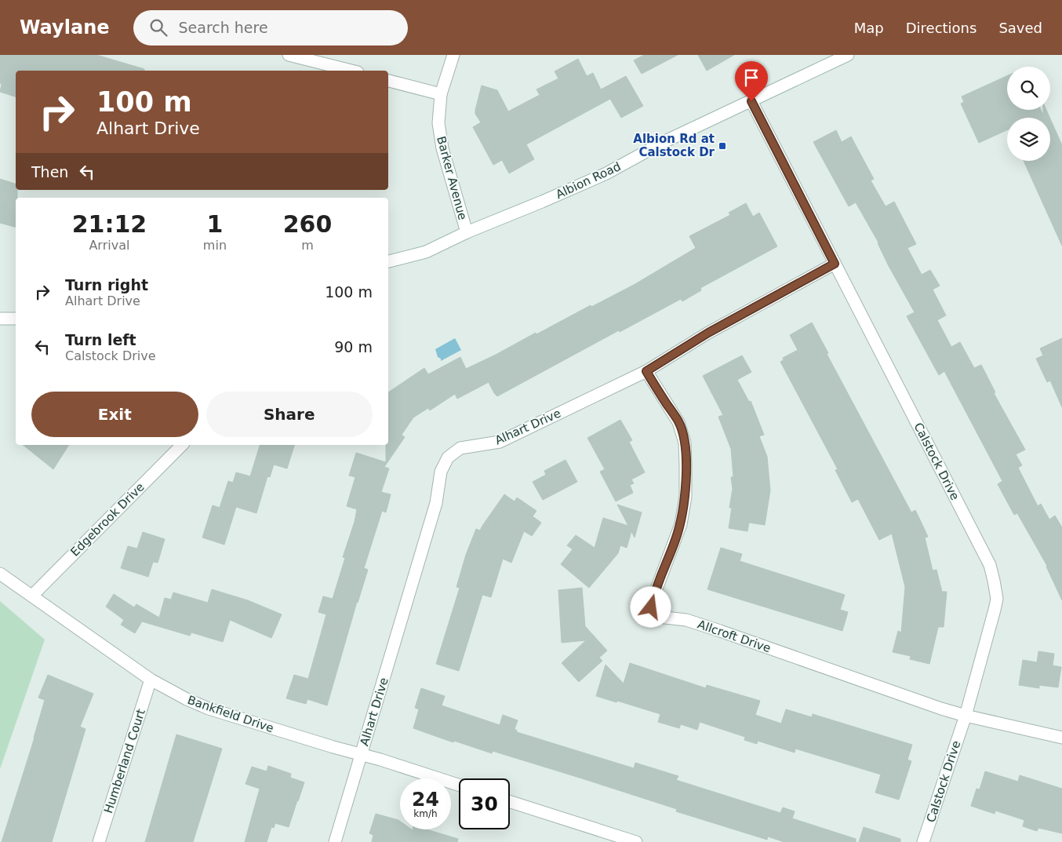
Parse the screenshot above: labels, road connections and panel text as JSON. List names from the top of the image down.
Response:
{
  "streets": {
    "street": [
      "Barker Avenue",
      "Albion Road",
      "Alhart Drive",
      "Calstock Drive",
      "Edgebrook Drive",
      "Allcroft Drive",
      "Bankfield Drive",
      "Humberland Court"
    ]
  },
  "crossings": [
    ["Barker Avenue", "Albion Road"],
    ["Albion Road", "Calstock Drive"],
    ["Alhart Drive", "Calstock Drive"],
    ["Alhart Drive", "Allcroft Drive"],
    ["Alhart Drive", "Bankfield Drive"],
    ["Calstock Drive", "Allcroft Drive"],
    ["Edgebrook Drive", "Bankfield Drive"],
    ["Bankfield Drive", "Humberland Court"]
  ],
  "places": {
    "transit": ["Albion Rd at Calstock Dr"]
  },
  "page": {
    "header": "Waylane",
    "search": "Search here",
    "nav": ["Map", "Directions", "Saved"],
    "turn": ["100 m", "Alhart Drive"],
    "then": "Then",
    "eta": [
      "21:12",
      "Arrival",
      "1",
      "min",
      "260",
      "m"
    ],
    "list": [
      {
        "name": "Turn right",
        "note": "Alhart Drive",
        "value": "100 m"
      },
      {
        "name": "Turn left",
        "note": "Calstock Drive",
        "value": "90 m"
      }
    ],
    "buttons": ["Exit", "Share"],
    "speed": "24 km/h",
    "limit": "30"
  }
}
